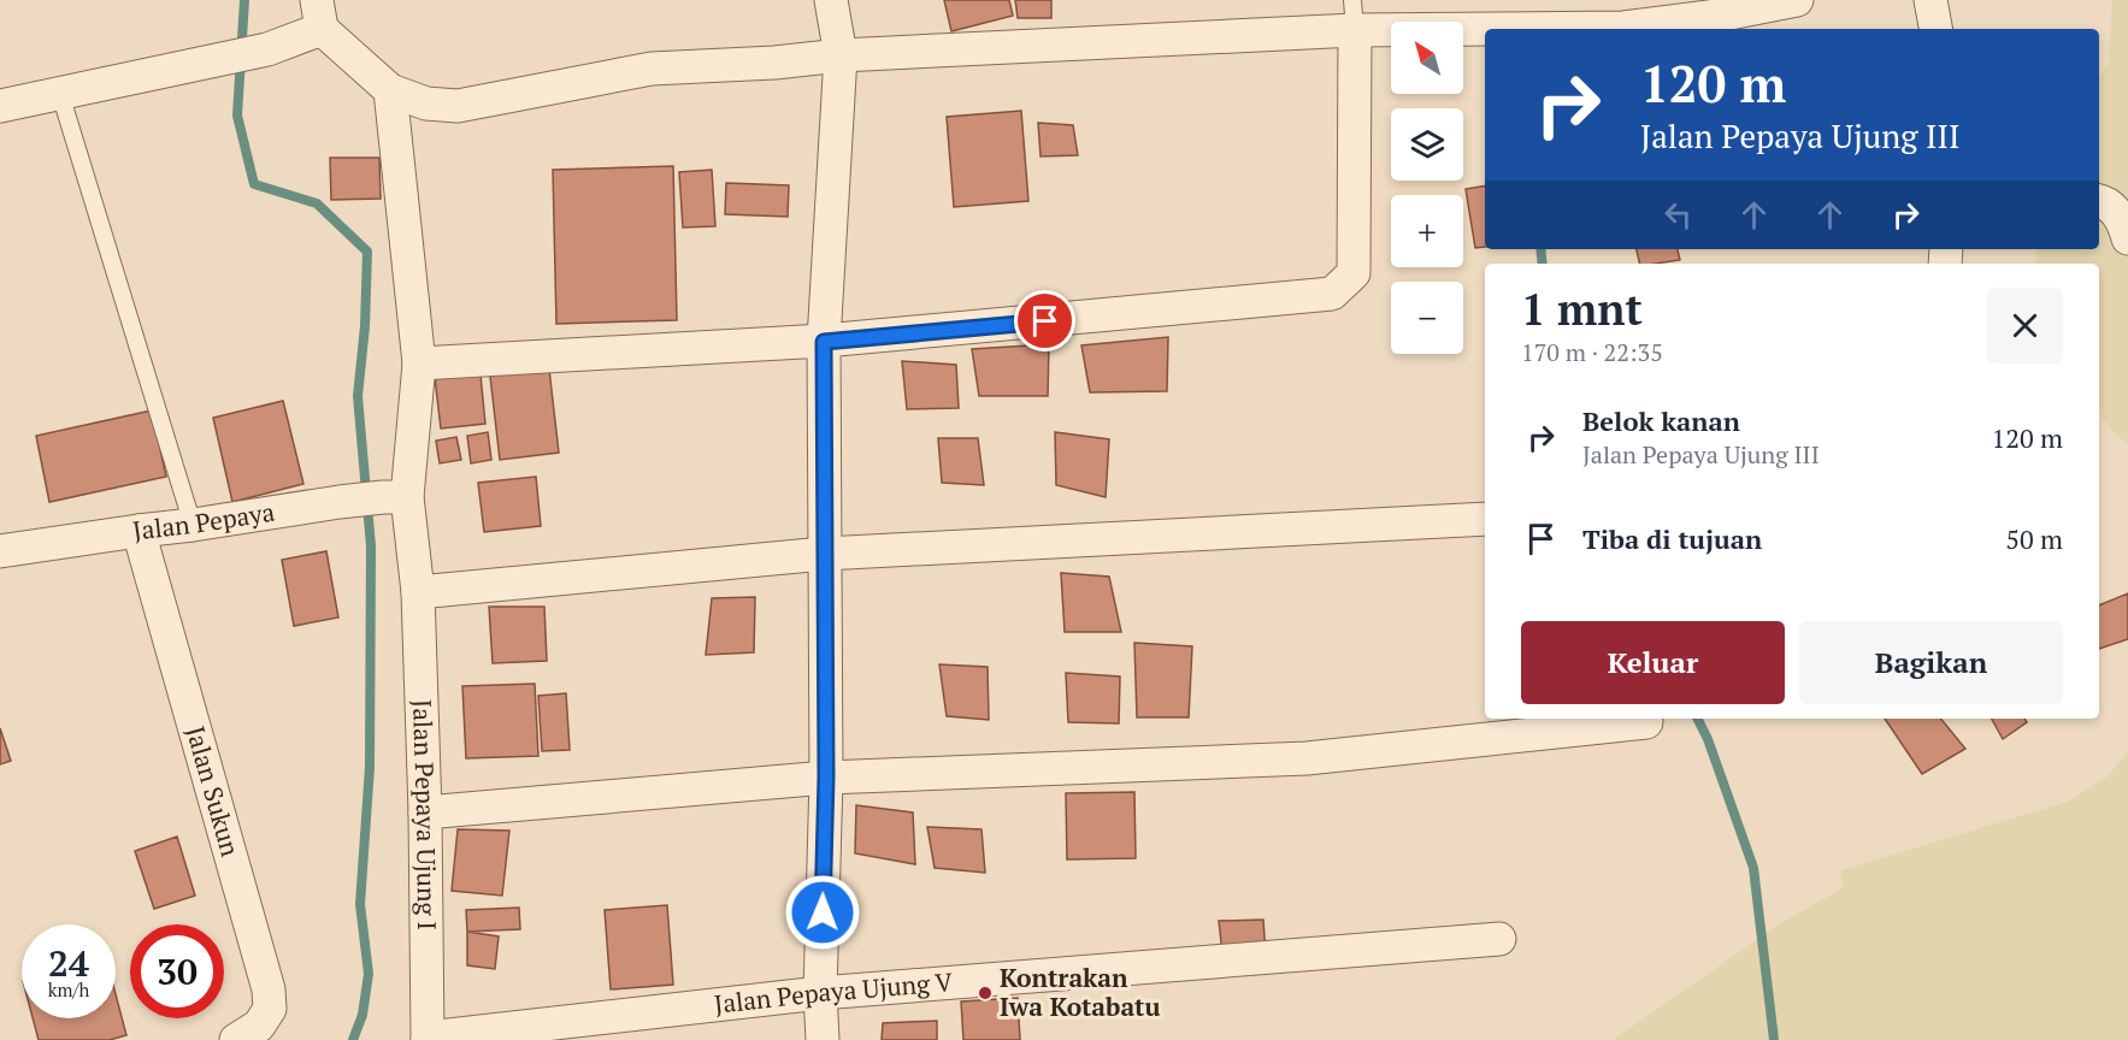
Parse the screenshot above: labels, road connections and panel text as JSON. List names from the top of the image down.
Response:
{
  "streets": {
    "street": [
      "Jalan Pepaya",
      "Jalan Sukun",
      "Jalan Pepaya Ujung I",
      "Jalan Pepaya Ujung V"
    ]
  },
  "crossings": [
    ["Jalan Pepaya", "Jalan Sukun"],
    ["Jalan Pepaya", "Jalan Pepaya Ujung I"],
    ["Jalan Pepaya Ujung I", "Jalan Pepaya Ujung V"]
  ],
  "places": ["Kontrakan Iwa Kotabatu"],
  "north": "top left",
  "page": {
    "map_buttons": ["+", "−"],
    "turn": ["120 m", "Jalan Pepaya Ujung III"],
    "heading": ["1 mnt", "170 m · 22:35"],
    "list": [
      {
        "name": "Belok kanan",
        "note": "Jalan Pepaya Ujung III",
        "value": "120 m"
      },
      {
        "name": "Tiba di tujuan",
        "value": "50 m"
      }
    ],
    "buttons": ["Keluar", "Bagikan"],
    "speed": "24 km/h",
    "limit": "30"
  }
}
